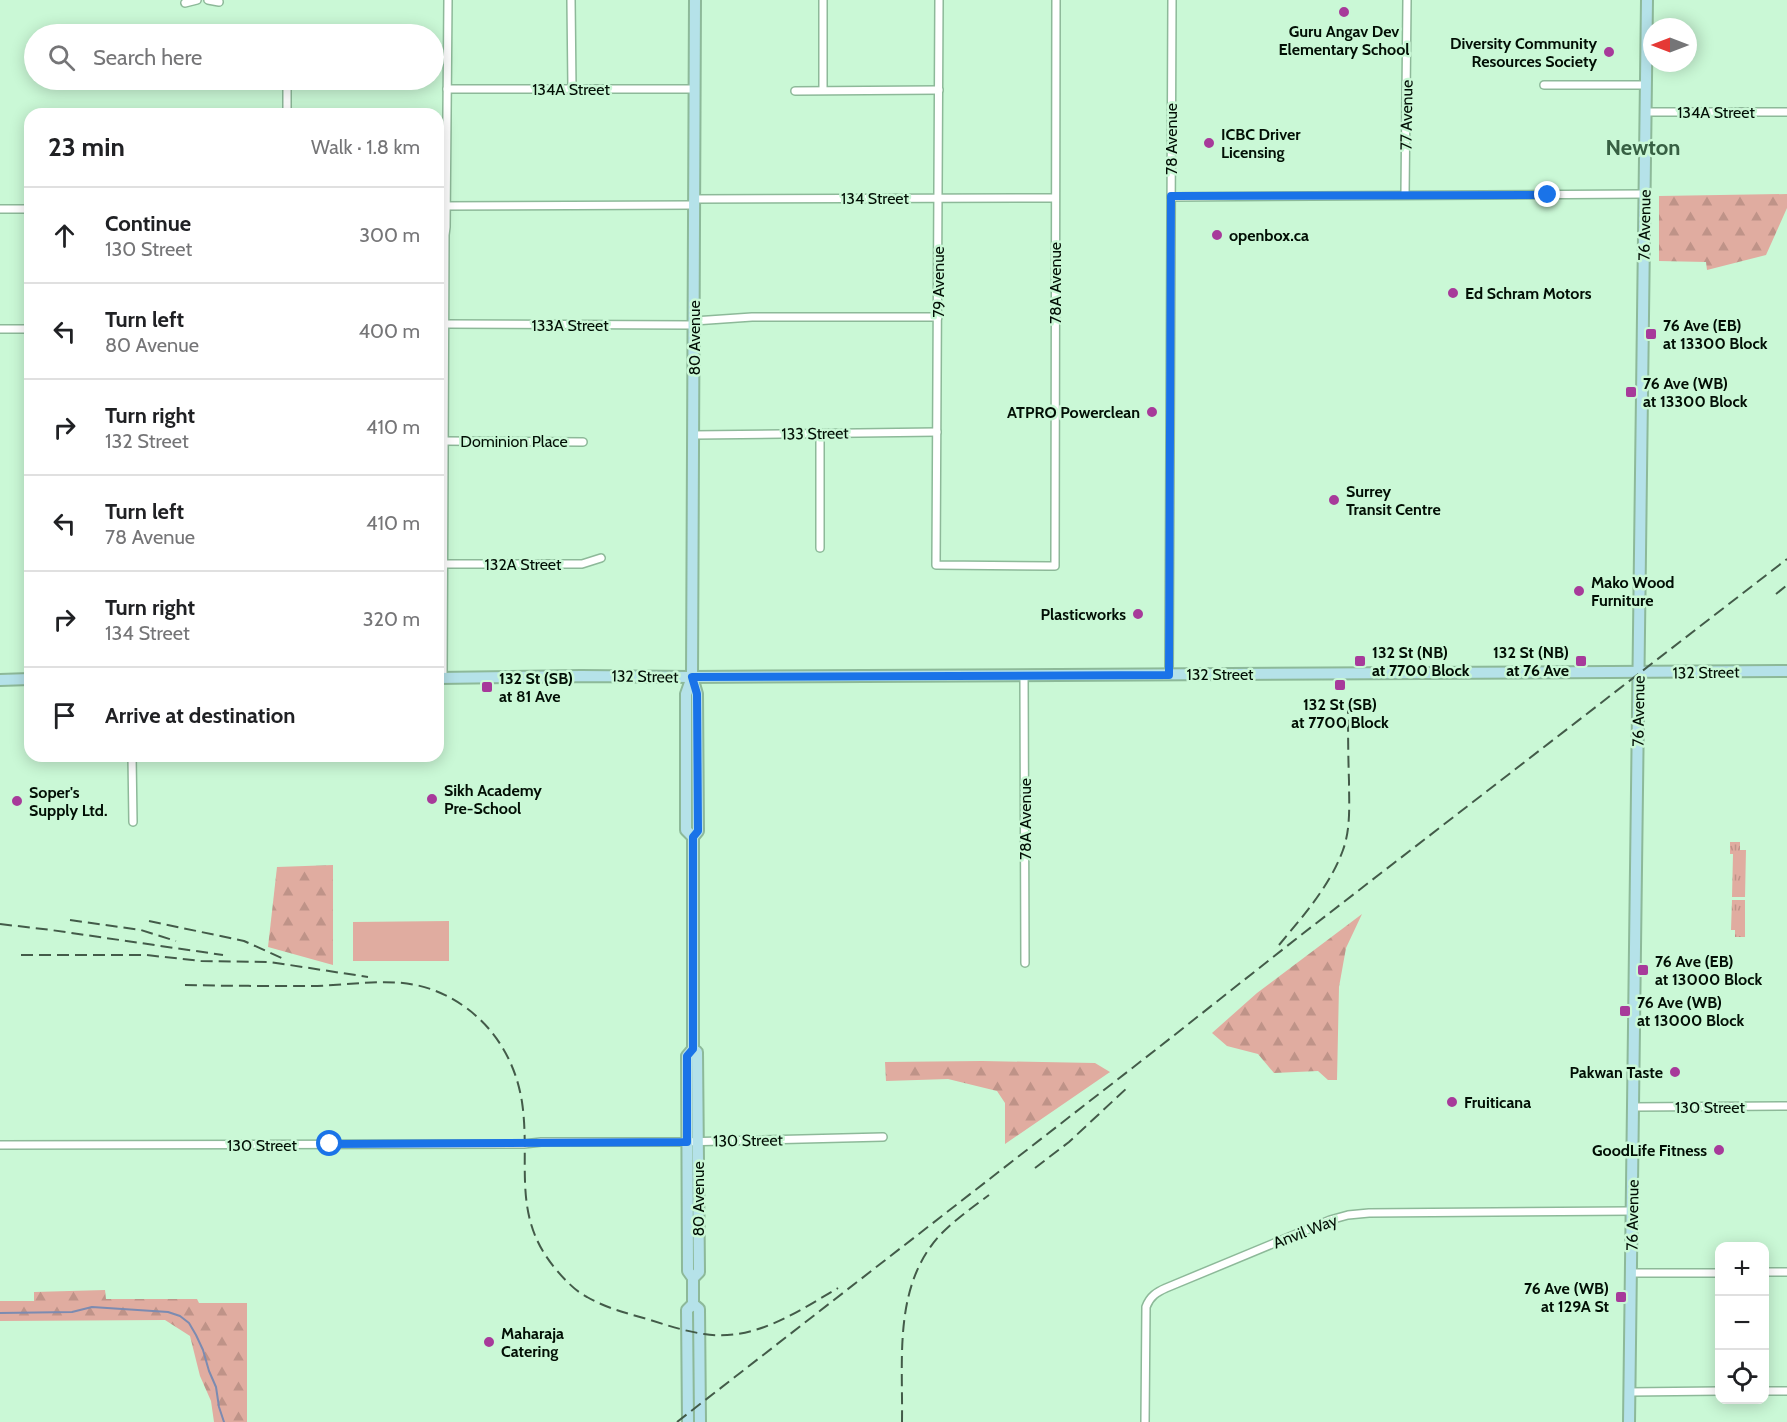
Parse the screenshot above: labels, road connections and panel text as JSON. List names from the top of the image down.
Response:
{
  "streets": {
    "main road": ["76 Avenue", "80 Avenue", "132 Street"],
    "street": [
      "134A Street",
      "77 Avenue",
      "78 Avenue",
      "134 Street",
      "79 Avenue",
      "78A Avenue",
      "133A Street",
      "133 Street",
      "Dominion Place",
      "132A Street",
      "130 Street",
      "Anvil Way"
    ]
  },
  "crossings": [
    ["134A Street", "76 Avenue"],
    ["134A Street", "80 Avenue"],
    ["78 Avenue", "132 Street"],
    ["134 Street", "79 Avenue"],
    ["134 Street", "78A Avenue"],
    ["134 Street", "80 Avenue"],
    ["76 Avenue", "132 Street"],
    ["76 Avenue", "130 Street"],
    ["76 Avenue", "Anvil Way"],
    ["79 Avenue", "78A Avenue"],
    ["79 Avenue", "133A Street"],
    ["79 Avenue", "133 Street"],
    ["78A Avenue", "132 Street"],
    ["133A Street", "80 Avenue"],
    ["80 Avenue", "133 Street"],
    ["80 Avenue", "132 Street"],
    ["80 Avenue", "130 Street"]
  ],
  "districts": ["Newton"],
  "places": {
    "other": [
      "Guru Angav Dev Elementary School",
      "Diversity Community Resources Society",
      "ICBC Driver Licensing",
      "openbox.ca",
      "Ed Schram Motors",
      "ATPRO Powerclean",
      "Surrey Transit Centre",
      "Mako Wood Furniture",
      "Plasticworks",
      "Sikh Academy Pre-School",
      "Soper's Supply Ltd.",
      "Pakwan Taste",
      "Fruiticana",
      "GoodLife Fitness",
      "Maharaja Catering"
    ],
    "transit": [
      "76 Ave (EB) at 13300 Block",
      "76 Ave (WB) at 13300 Block",
      "132 St (NB) at 7700 Block",
      "132 St (NB) at 76 Ave",
      "132 St (SB) at 7700 Block",
      "132 St (SB) at 81 Ave",
      "76 Ave (EB) at 13000 Block",
      "76 Ave (WB) at 13000 Block",
      "76 Ave (WB) at 129A St"
    ]
  },
  "north": "left",
  "page": {
    "search": "Search here",
    "heading": ["23 min", "Walk · 1.8 km"],
    "list": [
      ["Continue", "130 Street", "300 m"],
      ["Turn left", "80 Avenue", "400 m"],
      ["Turn right", "132 Street", "410 m"],
      ["Turn left", "78 Avenue", "410 m"],
      ["Turn right", "134 Street", "320 m"],
      "Arrive at destination"
    ],
    "map_buttons": ["+", "−"]
  }
}
